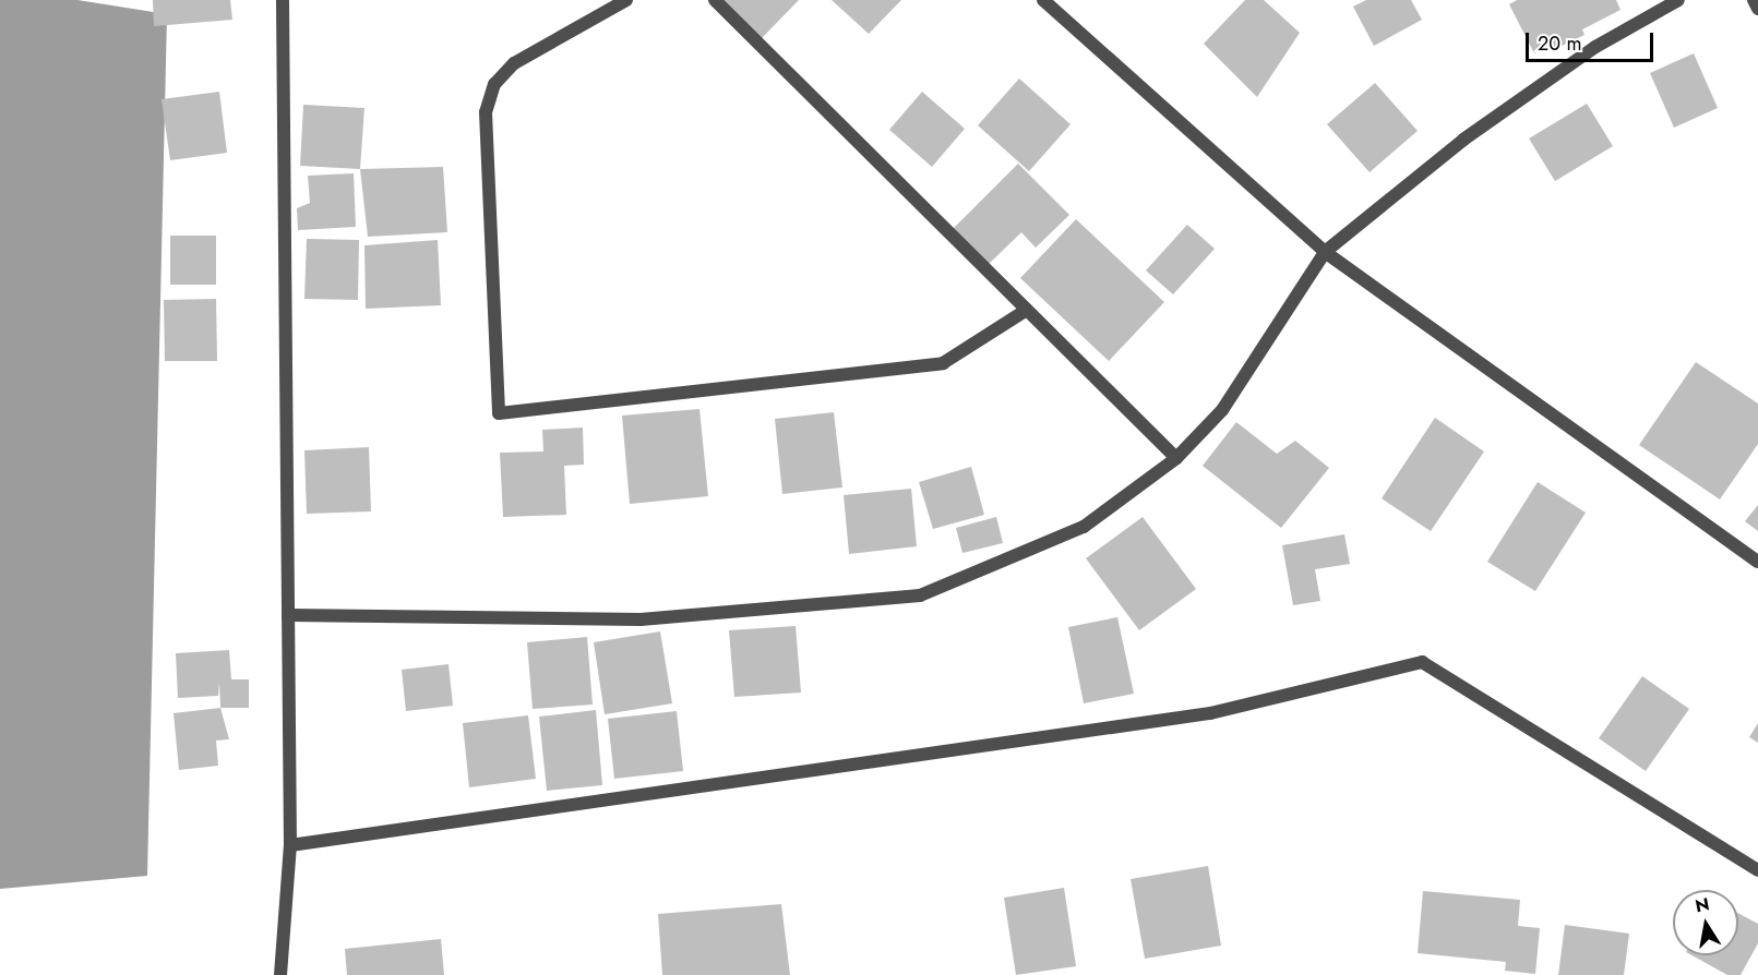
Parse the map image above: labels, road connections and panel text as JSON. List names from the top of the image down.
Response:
{
  "scale_bar": "20 m",
  "north": "top"
}
